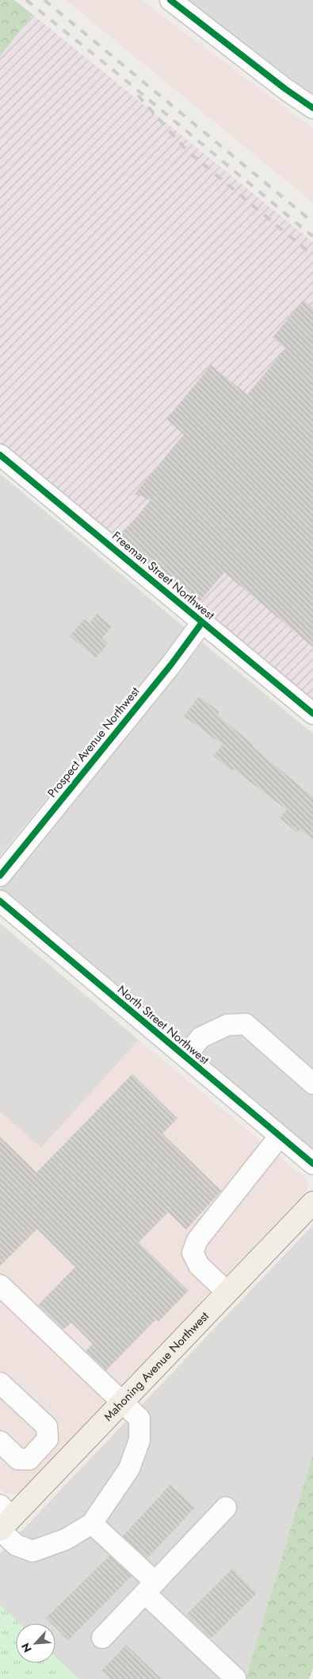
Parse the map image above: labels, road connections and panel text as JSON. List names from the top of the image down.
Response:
{
  "streets": {
    "main road": ["Mahoning Avenue Northwest"],
    "street": ["Freeman Street Northwest", "Prospect Avenue Northwest", "North Street Northwest"]
  },
  "crossings": [
    ["Freeman Street Northwest", "Prospect Avenue Northwest"]
  ],
  "north": "bottom left"
}
